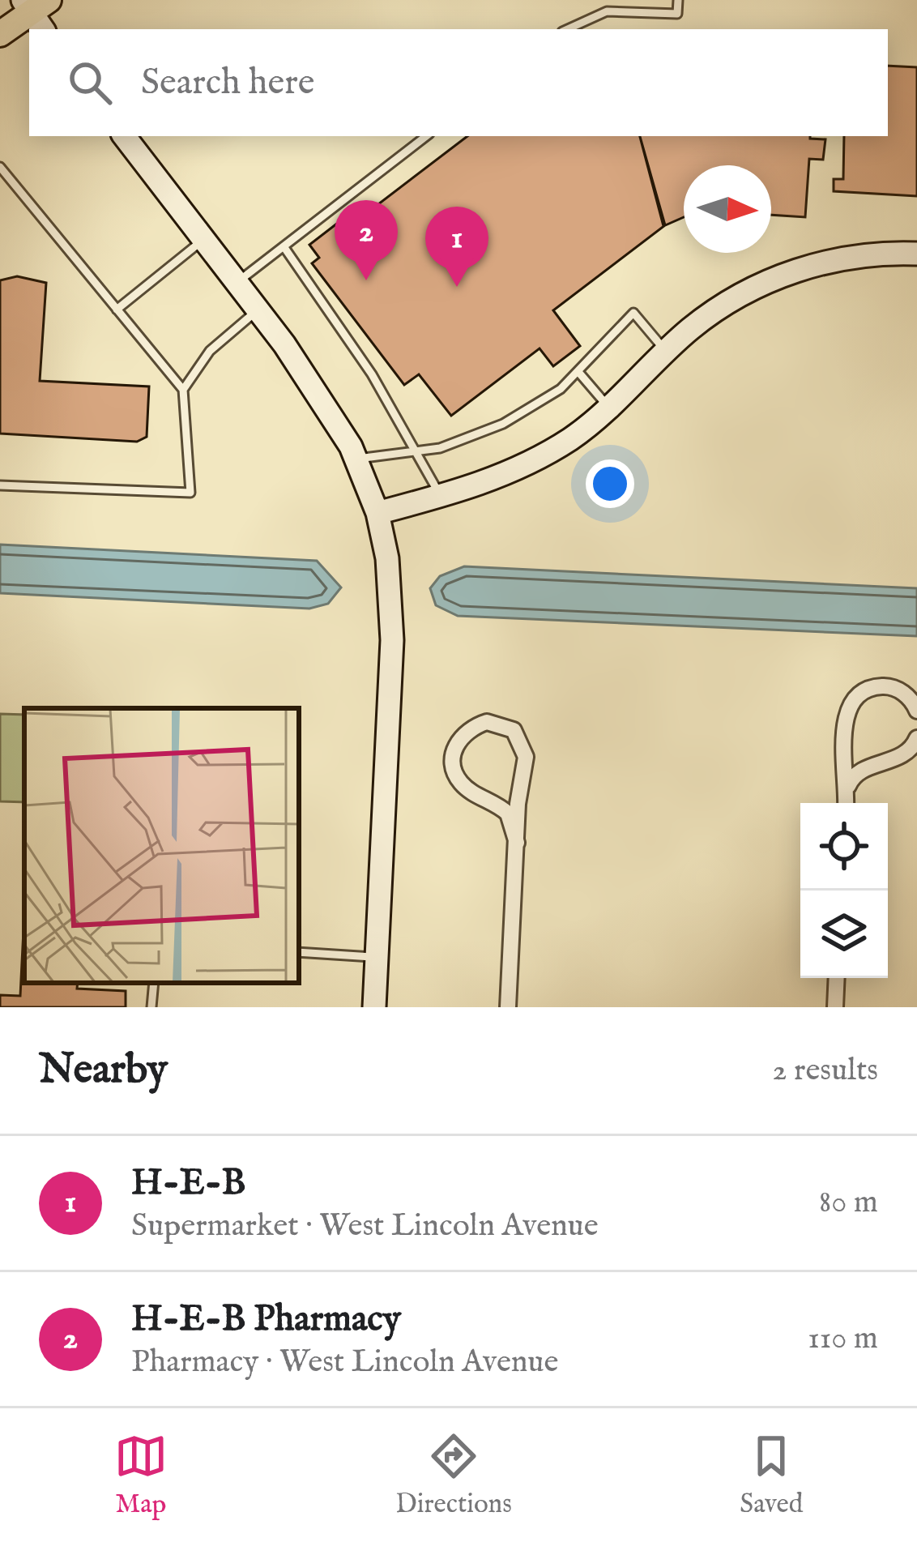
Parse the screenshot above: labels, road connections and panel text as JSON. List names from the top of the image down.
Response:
{
  "north": "right",
  "page": {
    "search": "Search here",
    "pins": ["2", "1"],
    "heading": ["Nearby", "2 results"],
    "list": [
      {
        "mark": "1",
        "name": "H-E-B",
        "note": "Supermarket · West Lincoln Avenue",
        "value": "80 m"
      },
      {
        "mark": "2",
        "name": "H-E-B Pharmacy",
        "note": "Pharmacy · West Lincoln Avenue",
        "value": "110 m"
      }
    ],
    "nav": ["Map", "Directions", "Saved"]
  }
}
